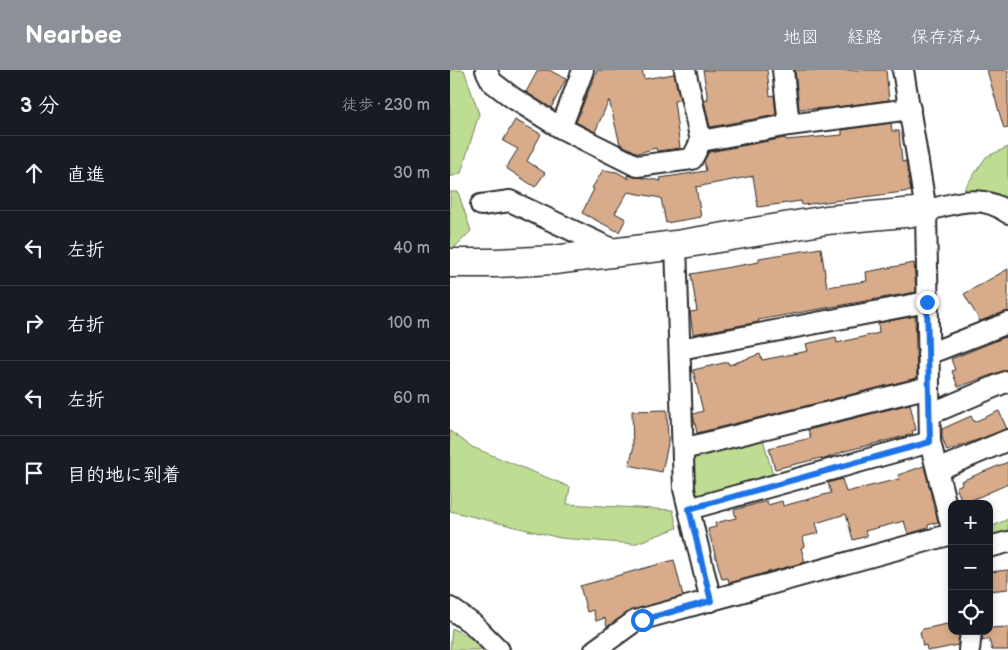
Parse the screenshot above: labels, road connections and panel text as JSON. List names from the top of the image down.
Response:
{
  "page": {
    "header": "Nearbee",
    "nav": ["地図", "経路", "保存済み"],
    "heading": ["3 分", "徒歩 · 230 m"],
    "list": [
      ["直進", "30 m"],
      ["左折", "40 m"],
      ["右折", "100 m"],
      ["左折", "60 m"],
      "目的地に到着"
    ],
    "map_buttons": ["+", "−"]
  }
}
